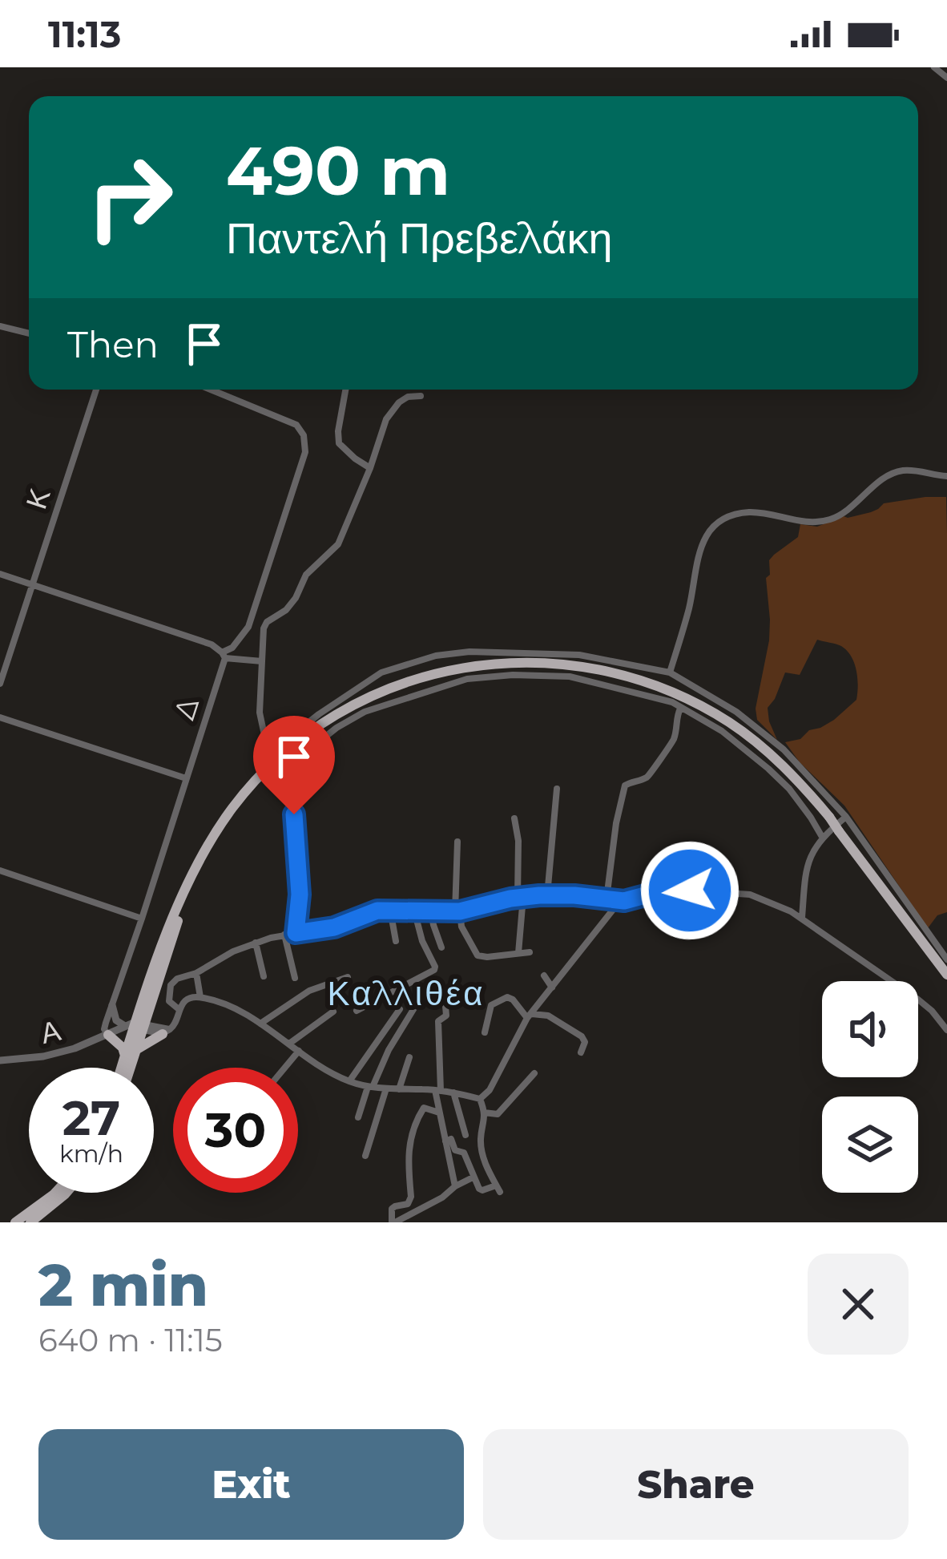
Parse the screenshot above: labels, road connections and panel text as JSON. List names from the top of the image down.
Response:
{
  "streets": {
    "street": ["Κ", "Δ", "Α"]
  },
  "crossings": [
    ["Δ", "Α"]
  ],
  "districts": ["Καλλιθέα"],
  "page": {
    "status": "11:13",
    "turn": ["490 m", "Παντελή Πρεβελάκη"],
    "then": "Then",
    "speed": "27 km/h",
    "limit": "30",
    "heading": ["2 min", "640 m · 11:15"],
    "buttons": ["Exit", "Share"]
  }
}
